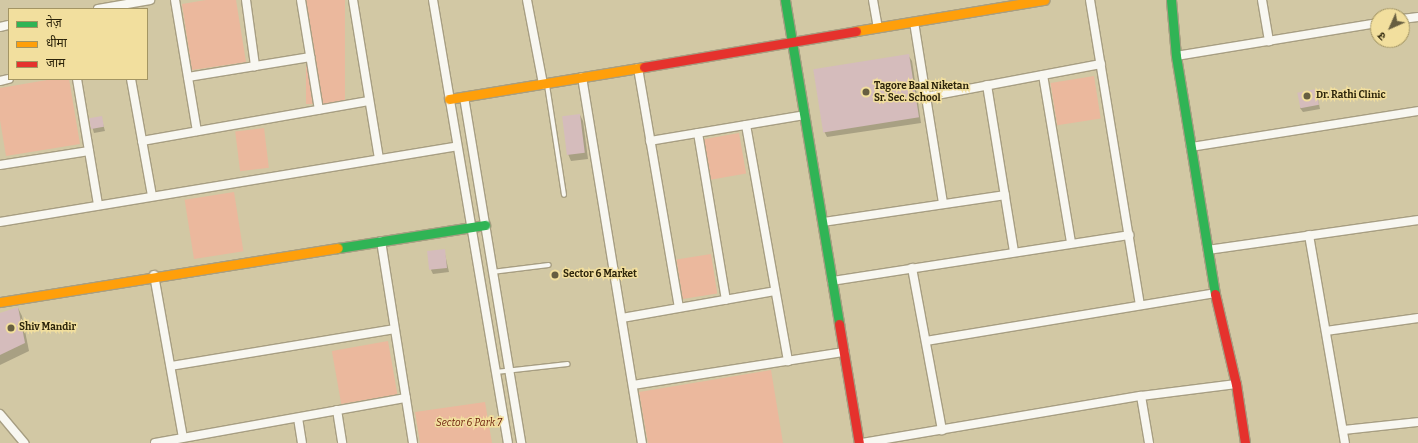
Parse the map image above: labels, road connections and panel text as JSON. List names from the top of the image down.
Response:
{
  "parks": ["Sector 6 Park 7"],
  "places": [
    "Tagore Baal Niketan Sr. Sec. School",
    "Dr. Rathi Clinic",
    "Sector 6 Market",
    "Shiv Mandir"
  ],
  "legend": ["तेज़", "धीमा", "जाम"],
  "north": "bottom left"
}
